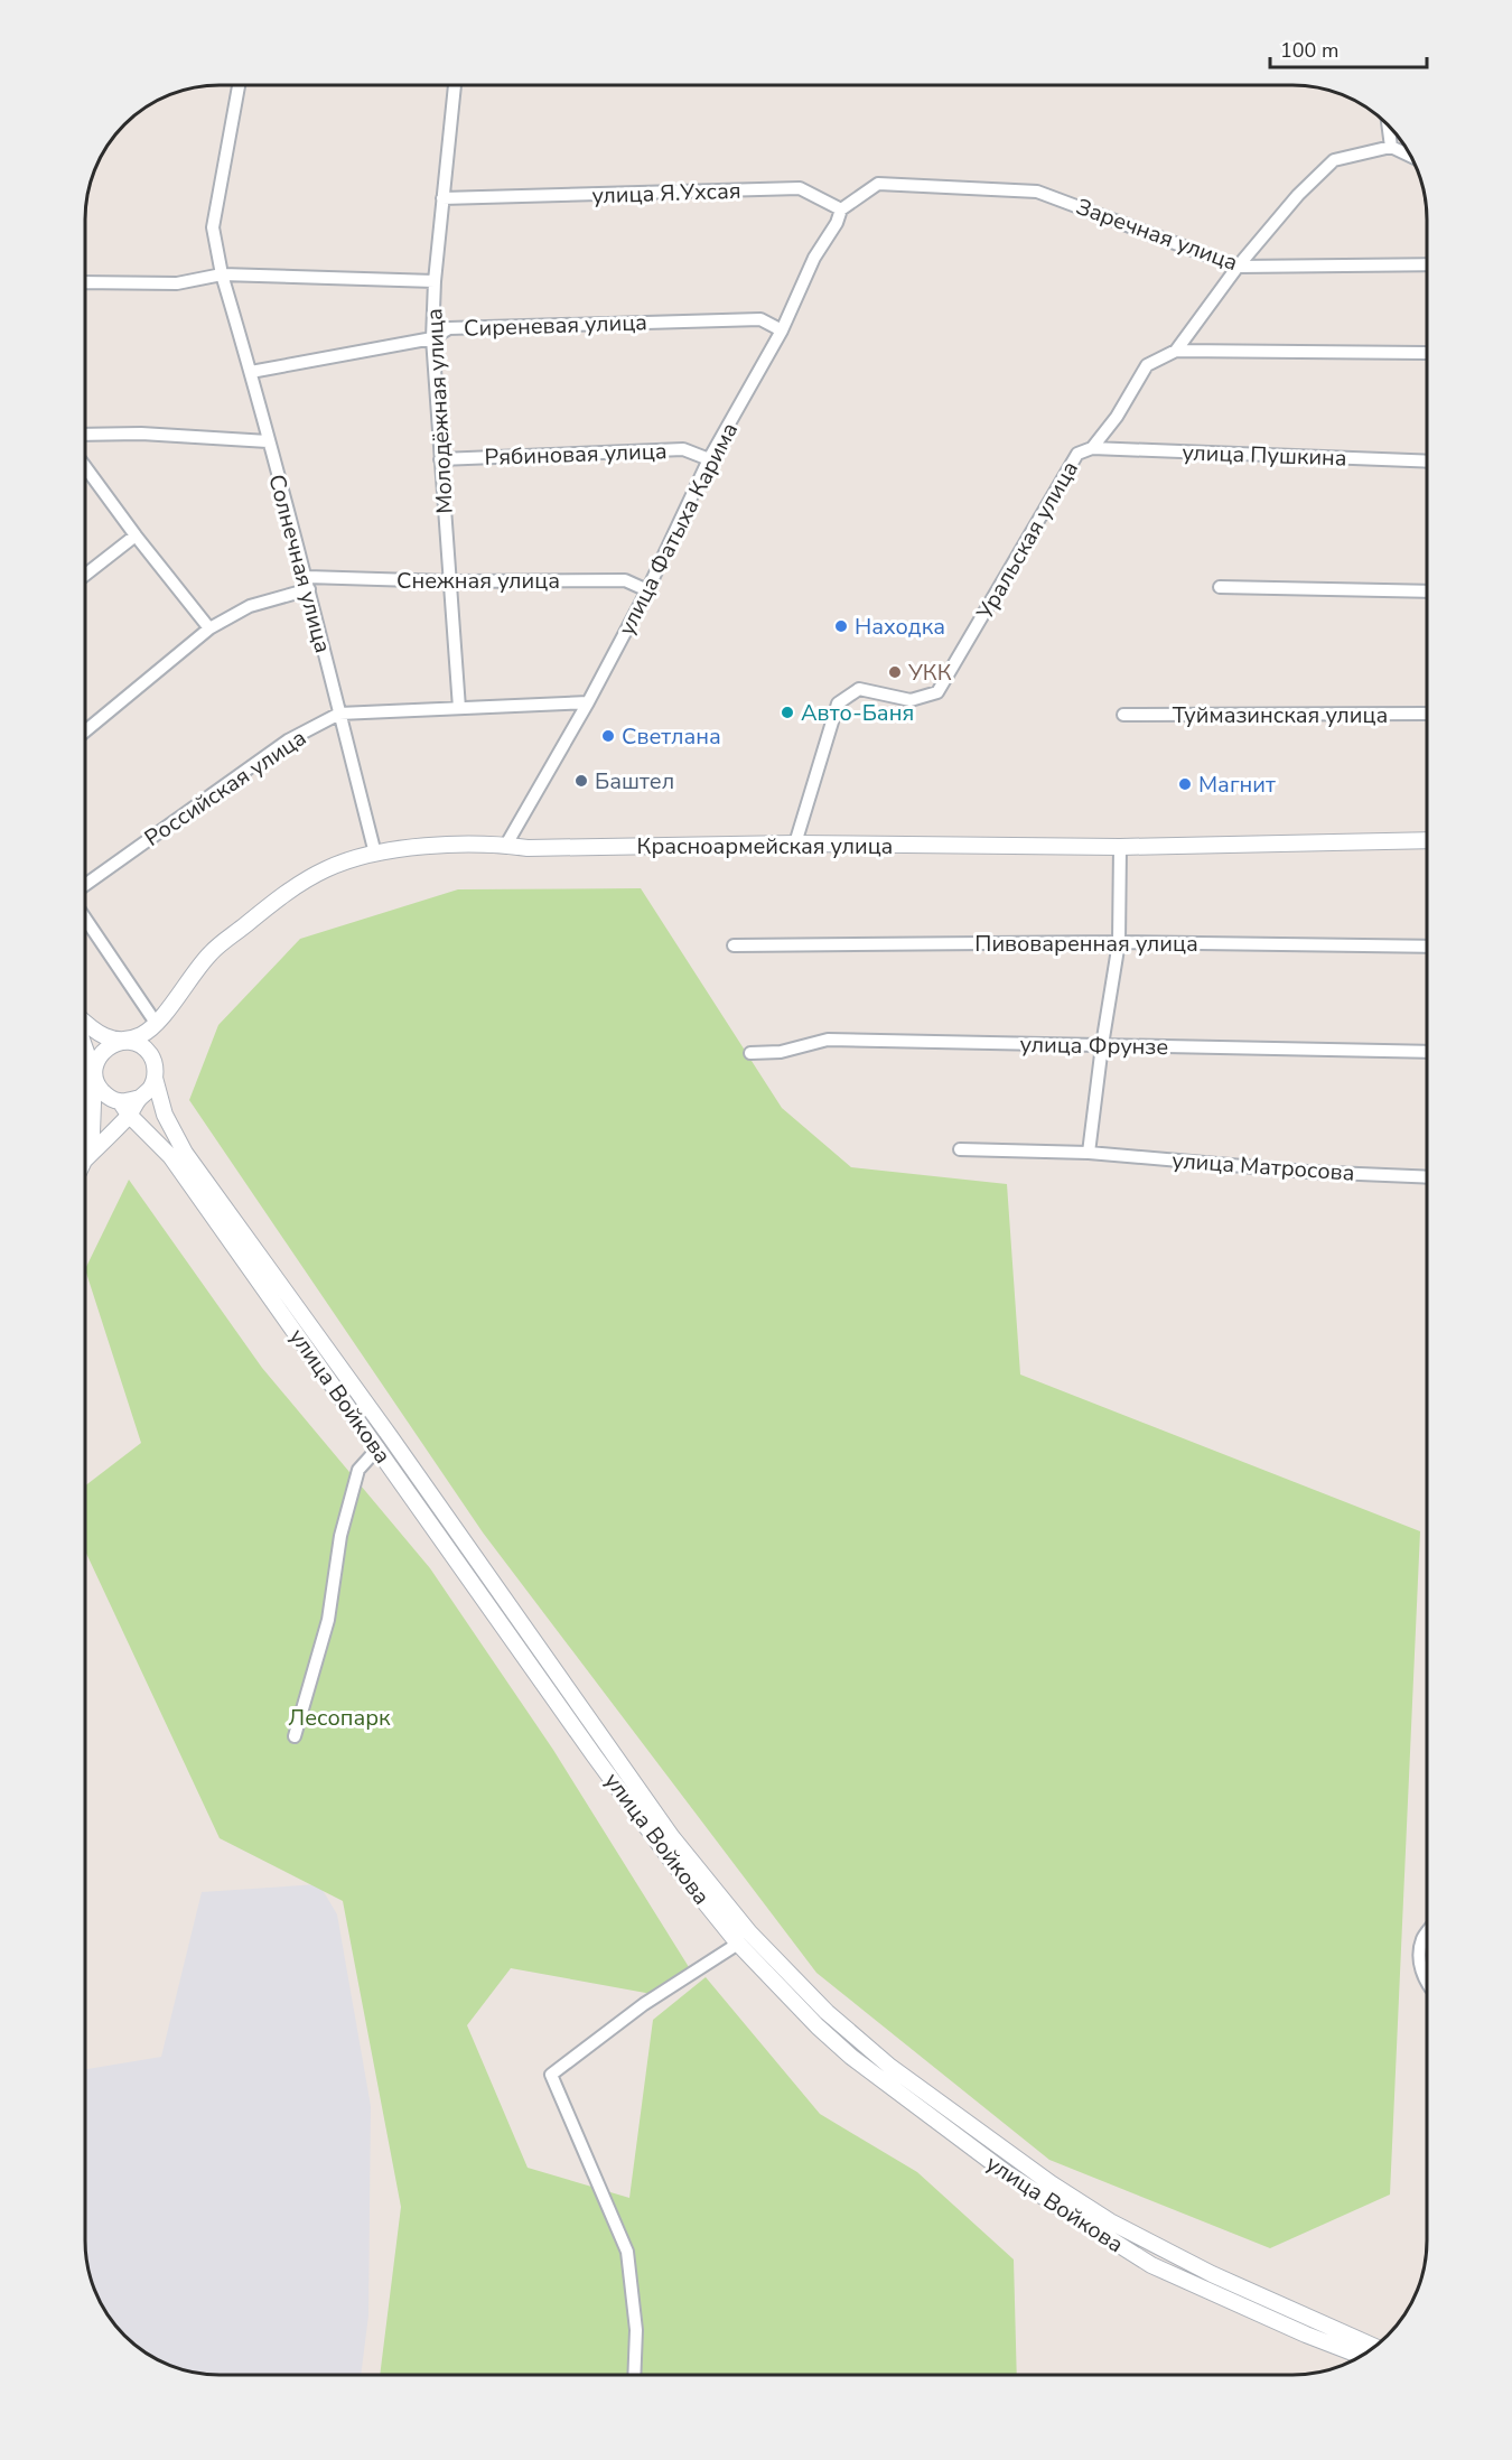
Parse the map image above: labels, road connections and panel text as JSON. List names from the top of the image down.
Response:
{
  "streets": {
    "main road": ["Красноармейская улица", "улица Войкова"],
    "street": [
      "улица Я.Ухсая",
      "Заречная улица",
      "Сиреневая улица",
      "Молодёжная улица",
      "Рябиновая улица",
      "улица Пушкина",
      "улица Фатыха Карима",
      "Уральская улица",
      "Солнечная улица",
      "Снежная улица",
      "Туймазинская улица",
      "Российская улица",
      "Пивоваренная улица",
      "улица Фрунзе",
      "улица Матросова"
    ]
  },
  "crossings": [
    ["улица Я.Ухсая", "Заречная улица"],
    ["улица Я.Ухсая", "Молодёжная улица"],
    ["улица Я.Ухсая", "улица Фатыха Карима"],
    ["Заречная улица", "улица Фатыха Карима"],
    ["Сиреневая улица", "Молодёжная улица"],
    ["Сиреневая улица", "улица Фатыха Карима"],
    ["Сиреневая улица", "Солнечная улица"],
    ["Молодёжная улица", "Рябиновая улица"],
    ["Молодёжная улица", "Снежная улица"],
    ["Молодёжная улица", "Российская улица"],
    ["Рябиновая улица", "улица Фатыха Карима"],
    ["улица Пушкина", "Уральская улица"],
    ["улица Фатыха Карима", "Снежная улица"],
    ["улица Фатыха Карима", "Российская улица"],
    ["улица Фатыха Карима", "Красноармейская улица"],
    ["Уральская улица", "Красноармейская улица"],
    ["Солнечная улица", "Снежная улица"],
    ["Солнечная улица", "Российская улица"],
    ["Солнечная улица", "Красноармейская улица"]
  ],
  "parks": ["Лесопарк"],
  "places": [
    "Находка",
    "УКК",
    "Авто-Баня",
    "Светлана",
    "Баштел",
    "Магнит"
  ],
  "scale_bar": "100 m"
}
